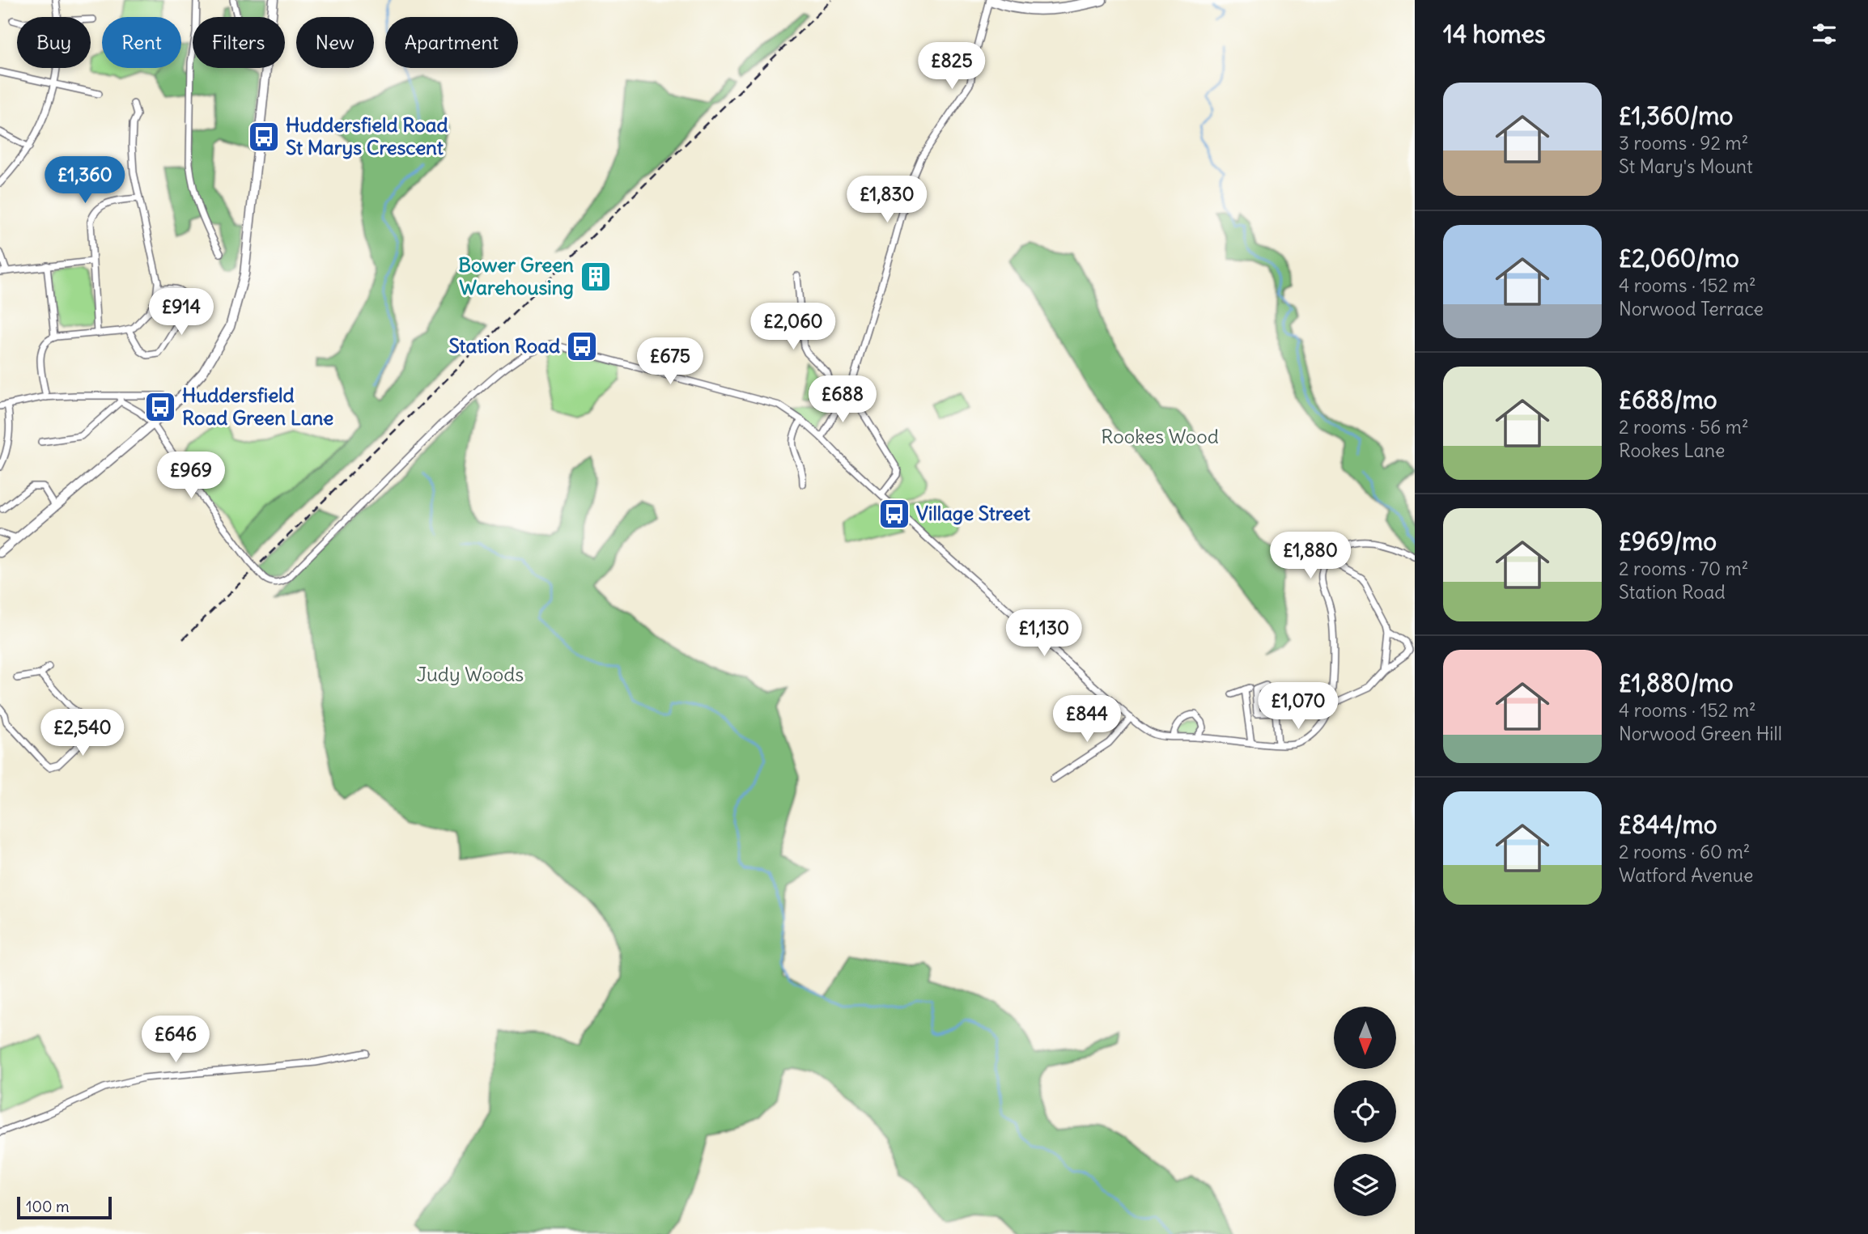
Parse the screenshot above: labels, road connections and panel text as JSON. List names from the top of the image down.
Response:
{
  "parks": ["Rookes Wood", "Judy Woods"],
  "places": {
    "bus stop": [
      "Huddersfield Road St Marys Crescent",
      "Station Road",
      "Huddersfield Road Green Lane",
      "Village Street"
    ],
    "building": ["Bower Green Warehousing"]
  },
  "scale_bar": "100 m",
  "north": "bottom",
  "page": {
    "heading": "14 homes",
    "chip": [
      "Buy",
      "Rent",
      "Filters",
      "New",
      "Apartment"
    ],
    "price": [
      "£825",
      "£1,360",
      "£1,830",
      "£914",
      "£2,060",
      "£675",
      "£688",
      "£969",
      "£1,880",
      "£1,130",
      "£1,070",
      "£844",
      "£2,540",
      "£646"
    ],
    "list": [
      {
        "name": "£1,360/mo",
        "note": "3 rooms · 92 m² · St Mary's Mount"
      },
      {
        "name": "£2,060/mo",
        "note": "4 rooms · 152 m² · Norwood Terrace"
      },
      {
        "name": "£688/mo",
        "note": "2 rooms · 56 m² · Rookes Lane"
      },
      {
        "name": "£969/mo",
        "note": "2 rooms · 70 m² · Station Road"
      },
      {
        "name": "£1,880/mo",
        "note": "4 rooms · 152 m² · Norwood Green Hill"
      },
      {
        "name": "£844/mo",
        "note": "2 rooms · 60 m² · Watford Avenue"
      }
    ],
    "scale": "100 m"
  }
}
